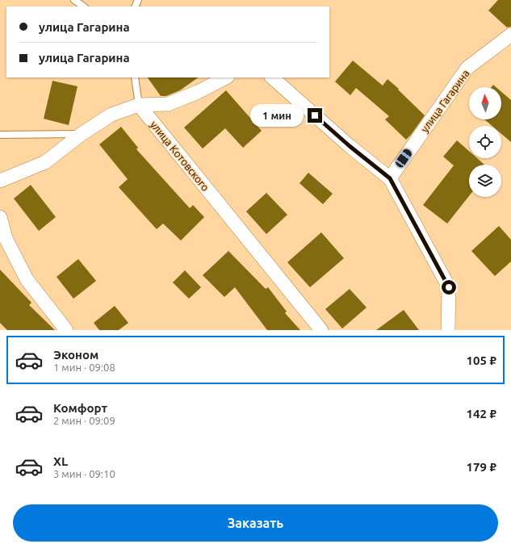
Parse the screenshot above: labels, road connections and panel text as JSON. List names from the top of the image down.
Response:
{
  "streets": {
    "street": ["улица Гагарина", "улица Котовского"]
  },
  "north": "top",
  "page": {
    "banner": ["улица Гагарина", "улица Гагарина"],
    "bubble": "1 мин",
    "list": [
      {
        "name": "Эконом",
        "note": "1 мин · 09:08",
        "value": "105 ₽"
      },
      {
        "name": "Комфорт",
        "note": "2 мин · 09:09",
        "value": "142 ₽"
      },
      {
        "name": "XL",
        "note": "3 мин · 09:10",
        "value": "179 ₽"
      }
    ],
    "buttons": "Заказать"
  }
}
